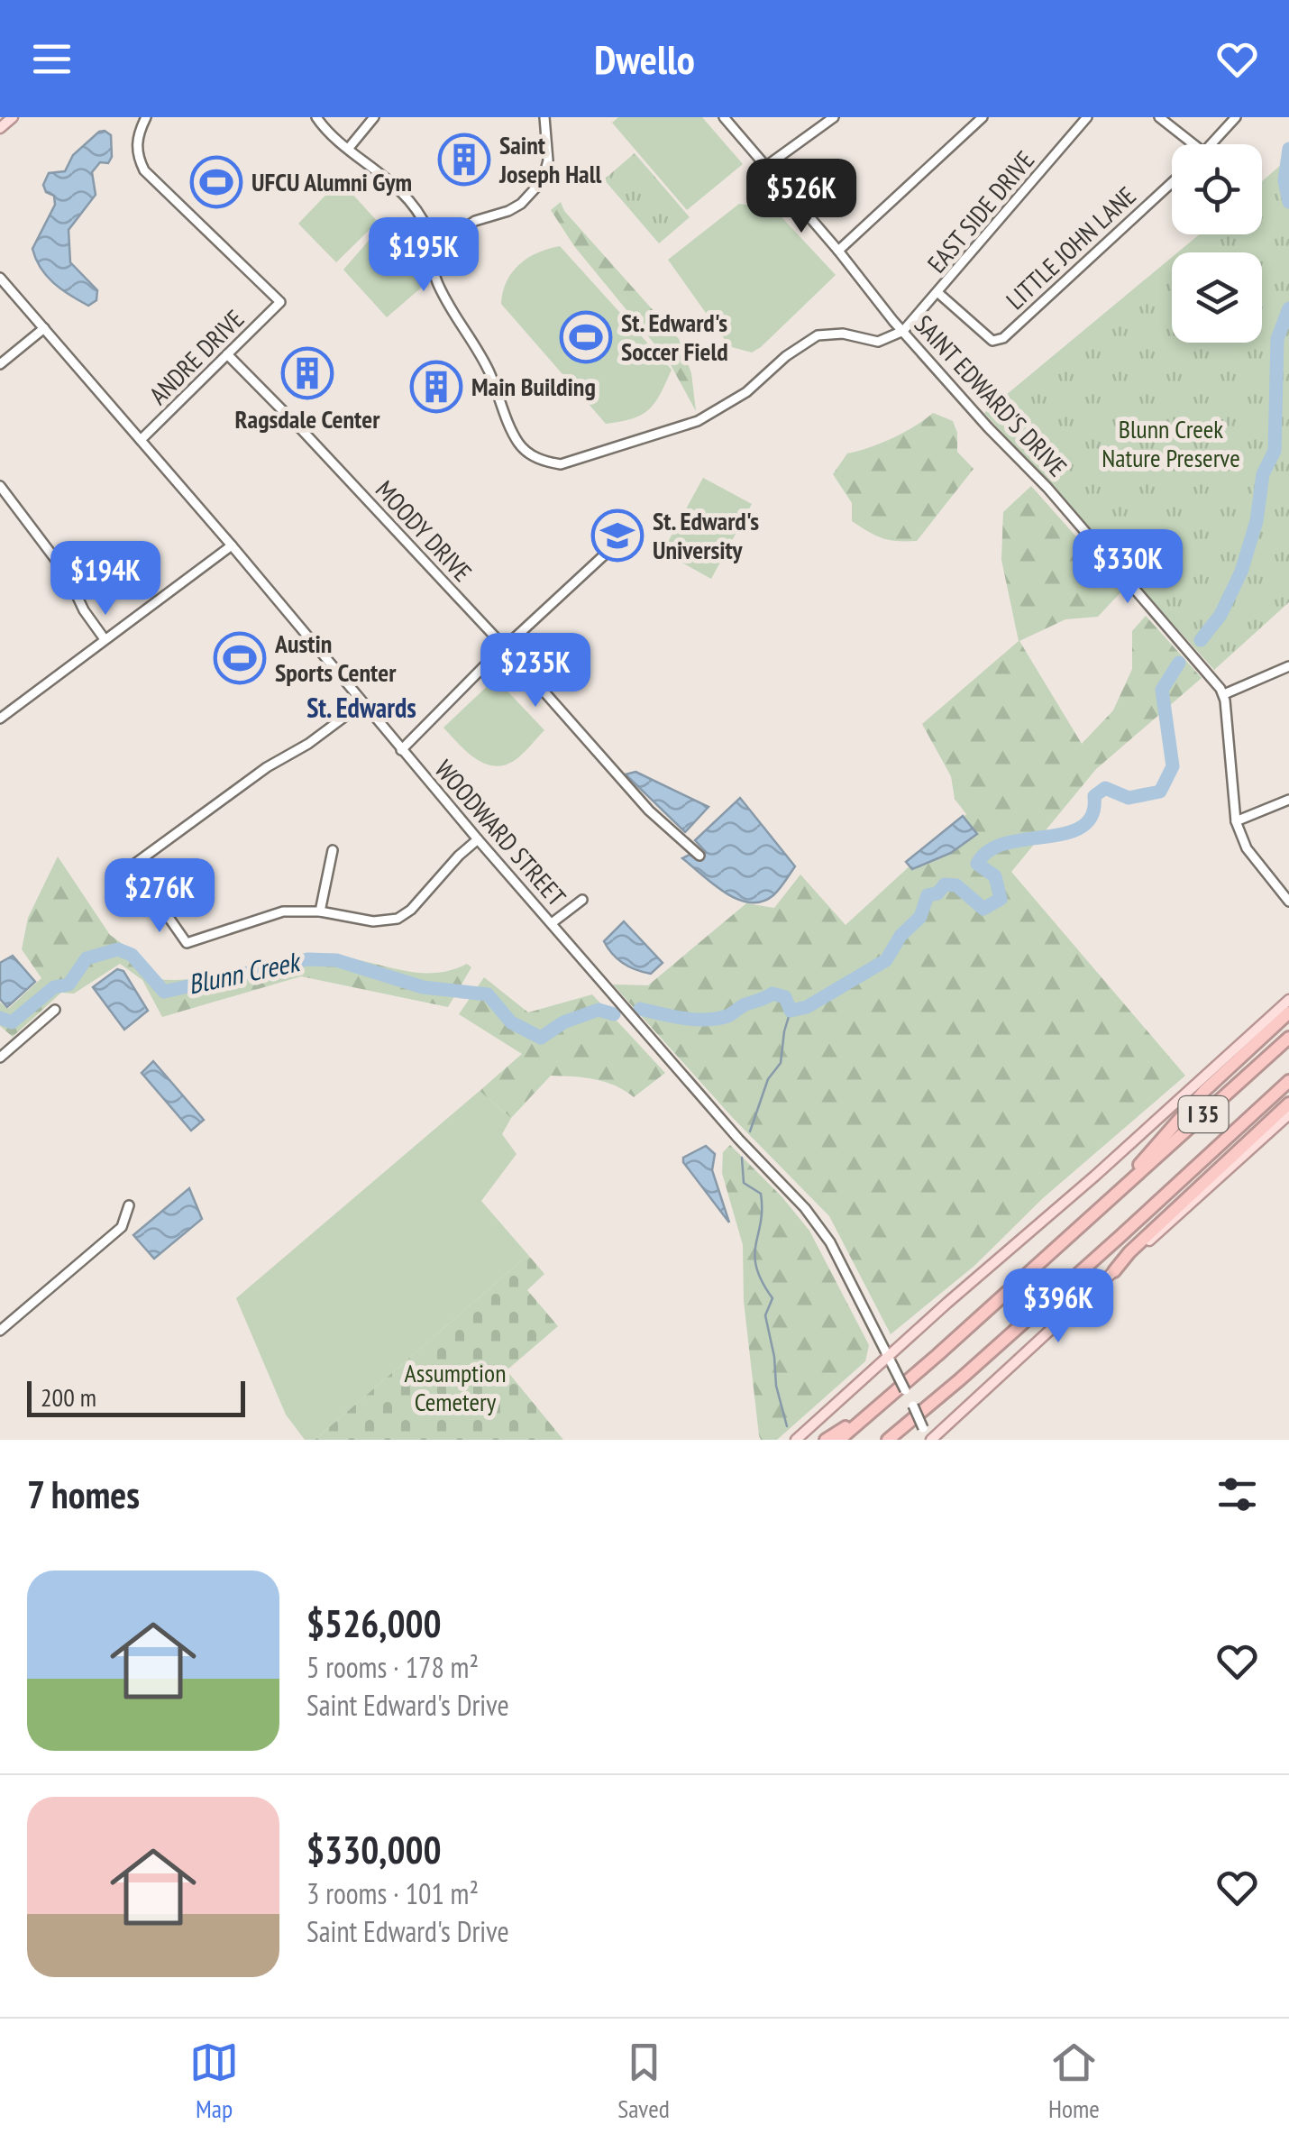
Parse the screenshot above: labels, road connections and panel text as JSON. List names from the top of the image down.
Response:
{
  "streets": {
    "highway": ["I 35"],
    "street": [
      "EAST SIDE DRIVE",
      "LITTLE JOHN LANE",
      "ANDRE DRIVE",
      "SAINT EDWARD'S DRIVE",
      "MOODY DRIVE",
      "WOODWARD STREET"
    ]
  },
  "crossings": [
    ["EAST SIDE DRIVE", "LITTLE JOHN LANE"],
    ["EAST SIDE DRIVE", "SAINT EDWARD'S DRIVE"],
    ["ANDRE DRIVE", "MOODY DRIVE"],
    ["ANDRE DRIVE", "WOODWARD STREET"]
  ],
  "districts": ["St. Edwards"],
  "water": ["Blunn Creek"],
  "parks": ["Blunn Creek Nature Preserve", "Assumption Cemetery"],
  "places": {
    "building": ["Saint Joseph Hall", "Ragsdale Center", "Main Building"],
    "sports": ["UFCU Alumni Gym", "St. Edward's Soccer Field", "Austin Sports Center"],
    "school or university": ["St. Edward's University"]
  },
  "scale_bar": "200 m",
  "page": {
    "header": "Dwello",
    "price": [
      "$526K",
      "$195K",
      "$330K",
      "$194K",
      "$235K",
      "$276K",
      "$396K"
    ],
    "scale": "200 m",
    "heading": "7 homes",
    "list": [
      {
        "name": "$526,000",
        "note": "5 rooms · 178 m² · Saint Edward's Drive"
      },
      {
        "name": "$330,000",
        "note": "3 rooms · 101 m² · Saint Edward's Drive"
      }
    ],
    "tabs": ["Map", "Saved", "Home"]
  }
}
